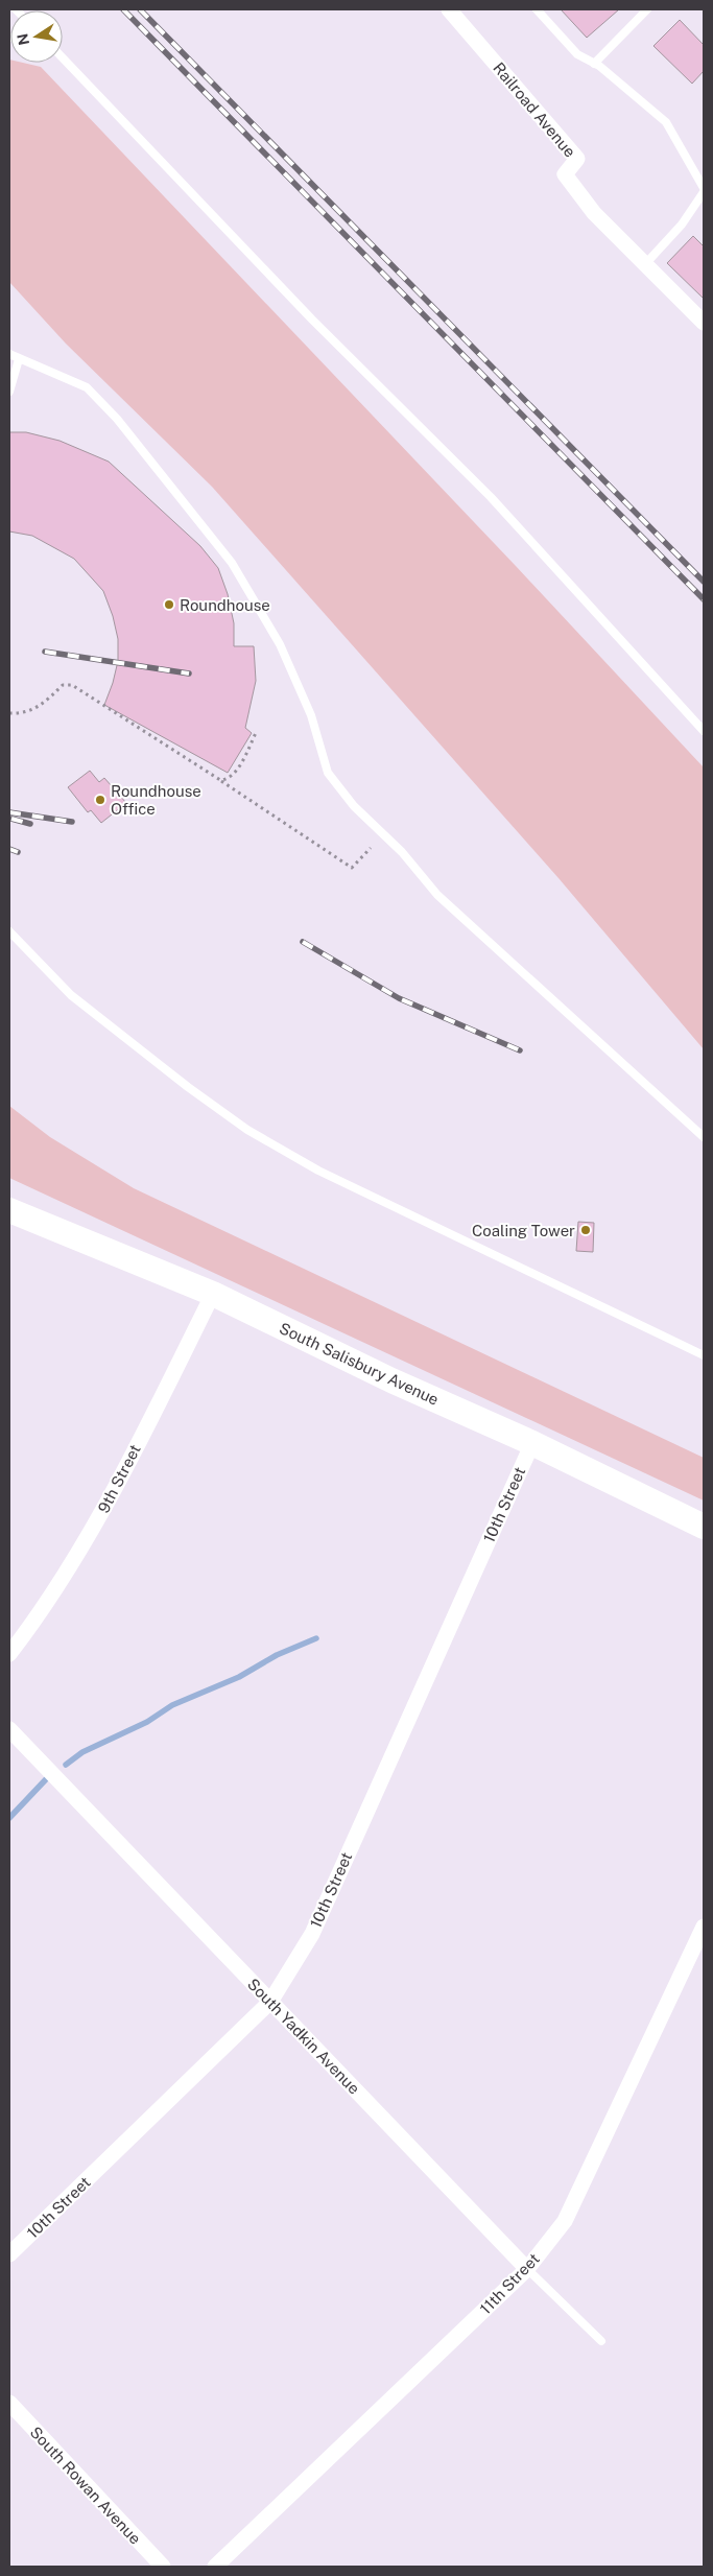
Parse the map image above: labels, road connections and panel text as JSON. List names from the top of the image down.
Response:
{
  "streets": {
    "main road": ["South Salisbury Avenue"],
    "street": [
      "Railroad Avenue",
      "9th Street",
      "10th Street",
      "South Yadkin Avenue",
      "11th Street",
      "South Rowan Avenue"
    ]
  },
  "crossings": [
    ["South Salisbury Avenue", "9th Street"],
    ["South Salisbury Avenue", "10th Street"],
    ["10th Street", "South Yadkin Avenue"],
    ["South Yadkin Avenue", "11th Street"]
  ],
  "places": ["Roundhouse", "Roundhouse Office", "Coaling Tower"],
  "north": "left"
}
